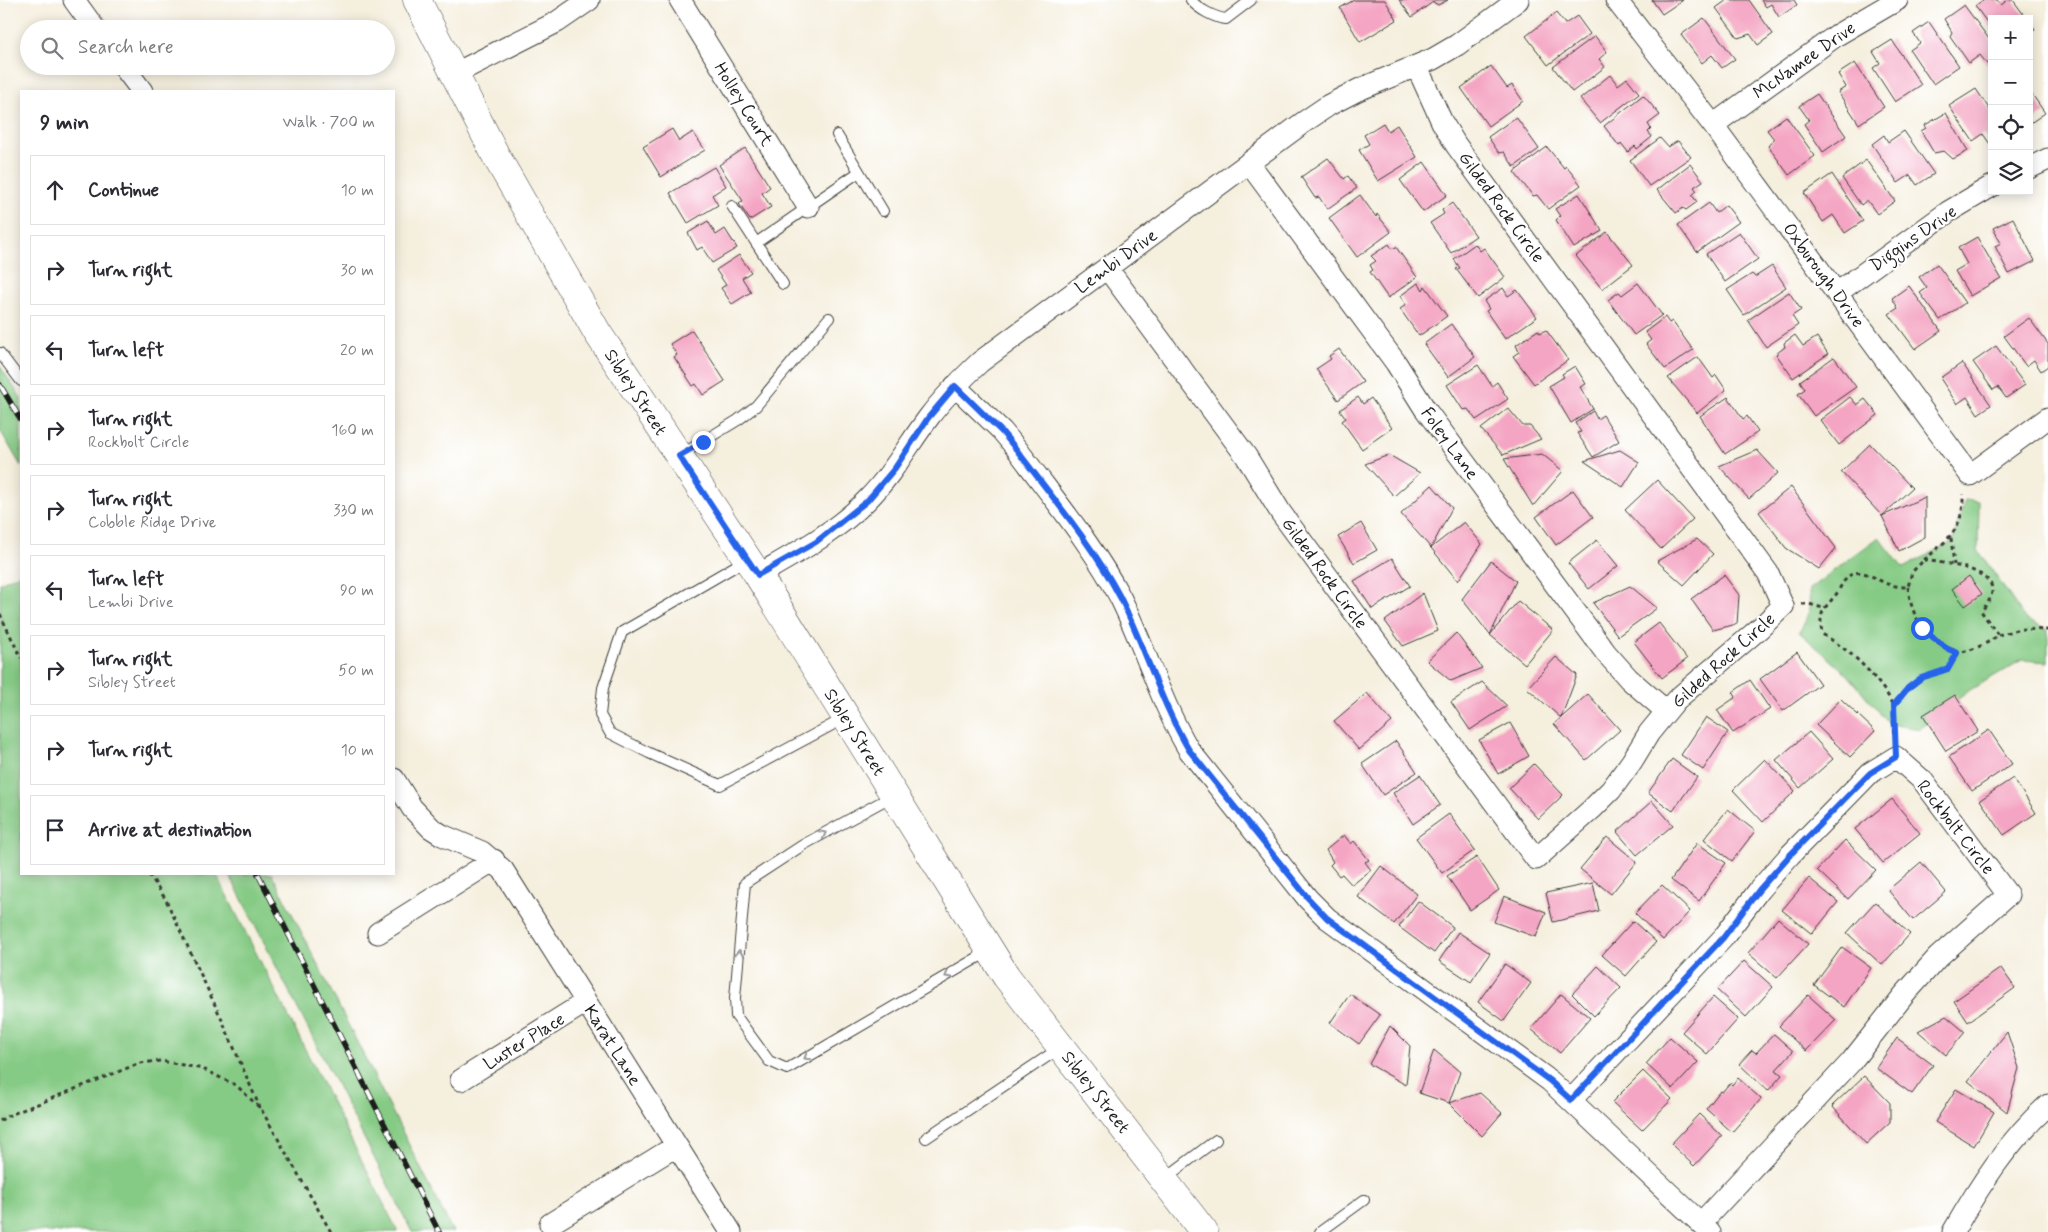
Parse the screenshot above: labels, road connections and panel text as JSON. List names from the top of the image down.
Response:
{
  "streets": {
    "street": [
      "McNamee Drive",
      "Holley Court",
      "Gilded Rock Circle",
      "Diggins Drive",
      "Lembi Drive",
      "Oxburough Drive",
      "Sibley Street",
      "Foley Lane",
      "Rockbolt Circle",
      "Luster Place",
      "Karat Lane"
    ]
  },
  "crossings": [
    ["McNamee Drive", "Oxburough Drive"],
    ["Gilded Rock Circle", "Lembi Drive"],
    ["Gilded Rock Circle", "Foley Lane"],
    ["Diggins Drive", "Oxburough Drive"],
    ["Lembi Drive", "Sibley Street"],
    ["Lembi Drive", "Foley Lane"],
    ["Luster Place", "Karat Lane"]
  ],
  "page": {
    "map_buttons": ["+", "−"],
    "search": "Search here",
    "heading": ["9 min", "Walk · 700 m"],
    "list": [
      ["Continue", "10 m"],
      ["Turn right", "30 m"],
      ["Turn left", "20 m"],
      ["Turn right", "Rockbolt Circle", "160 m"],
      ["Turn right", "Cobble Ridge Drive", "330 m"],
      ["Turn left", "Lembi Drive", "90 m"],
      ["Turn right", "Sibley Street", "50 m"],
      ["Turn right", "10 m"],
      "Arrive at destination"
    ]
  }
}
